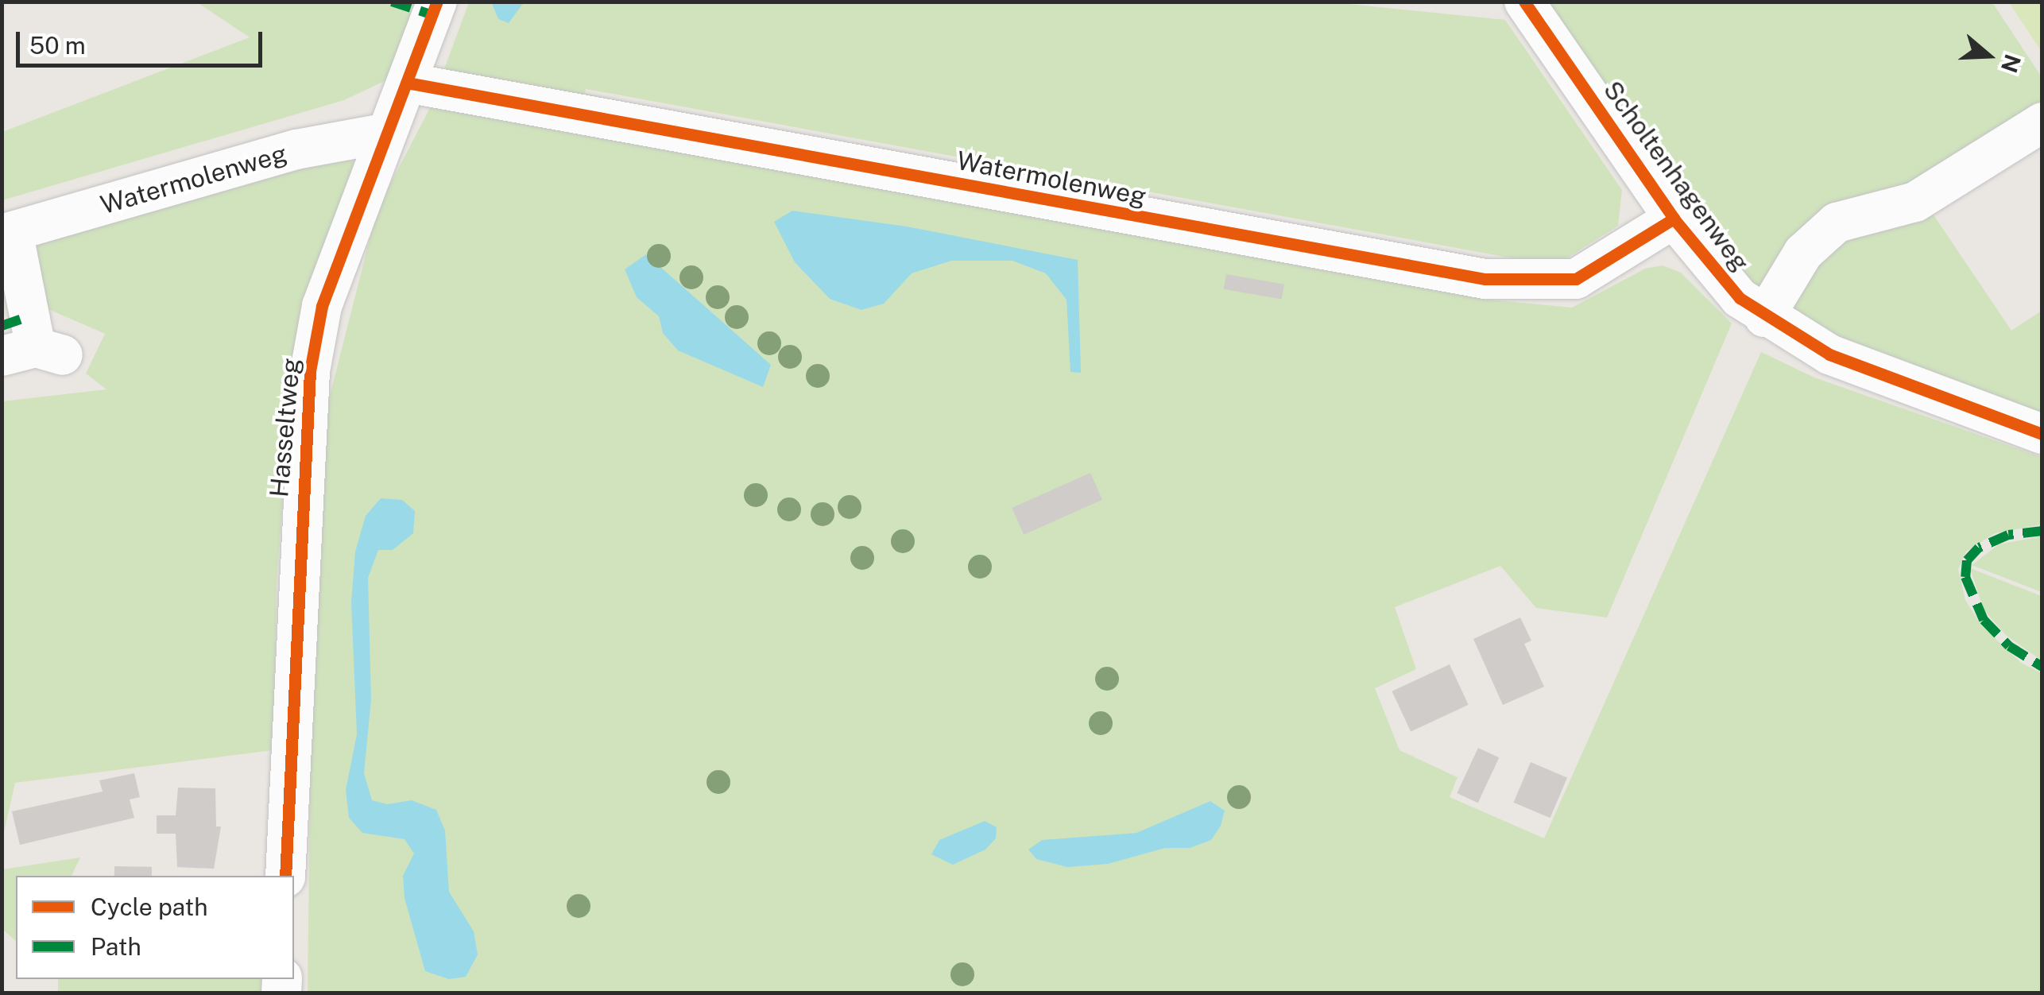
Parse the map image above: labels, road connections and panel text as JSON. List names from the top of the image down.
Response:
{
  "streets": {
    "street": ["Scholtenhagenweg", "Watermolenweg", "Hasseltweg"]
  },
  "crossings": [
    ["Scholtenhagenweg", "Watermolenweg"],
    ["Watermolenweg", "Hasseltweg"]
  ],
  "legend": ["Cycle path", "Path"],
  "scale_bar": "50 m",
  "north": "right"
}
